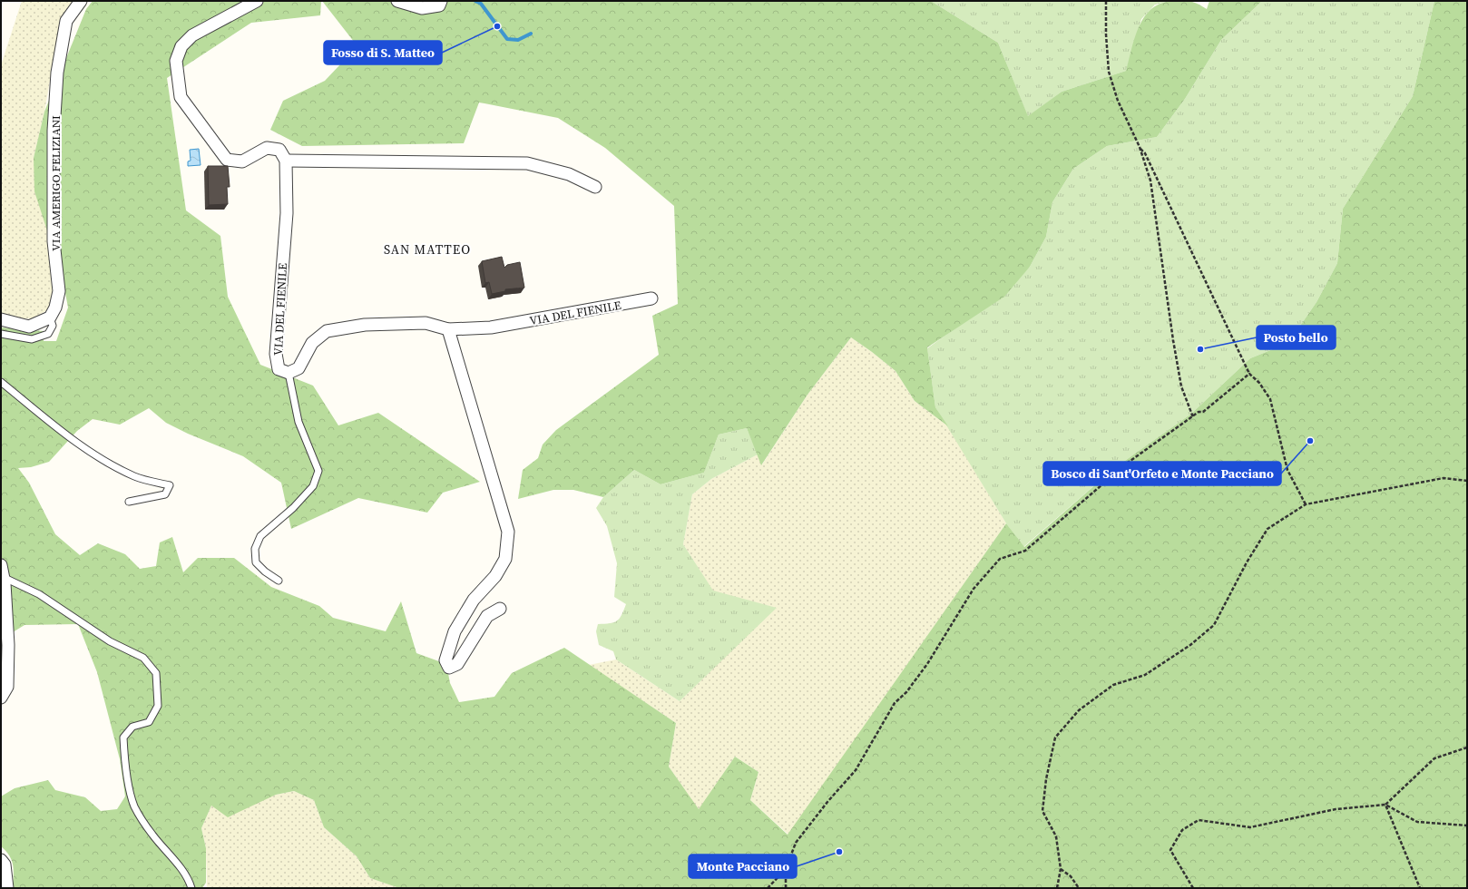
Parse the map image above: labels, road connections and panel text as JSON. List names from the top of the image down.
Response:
{
  "streets": {
    "street": ["VIA AMERIGO FELIZIANI", "VIA DEL FIENILE"]
  },
  "districts": ["SAN MATTEO"],
  "places": [
    "Fosso di S. Matteo",
    "Posto bello",
    "Bosco di Sant'Orfeto e Monte Pacciano",
    "Monte Pacciano"
  ]
}
